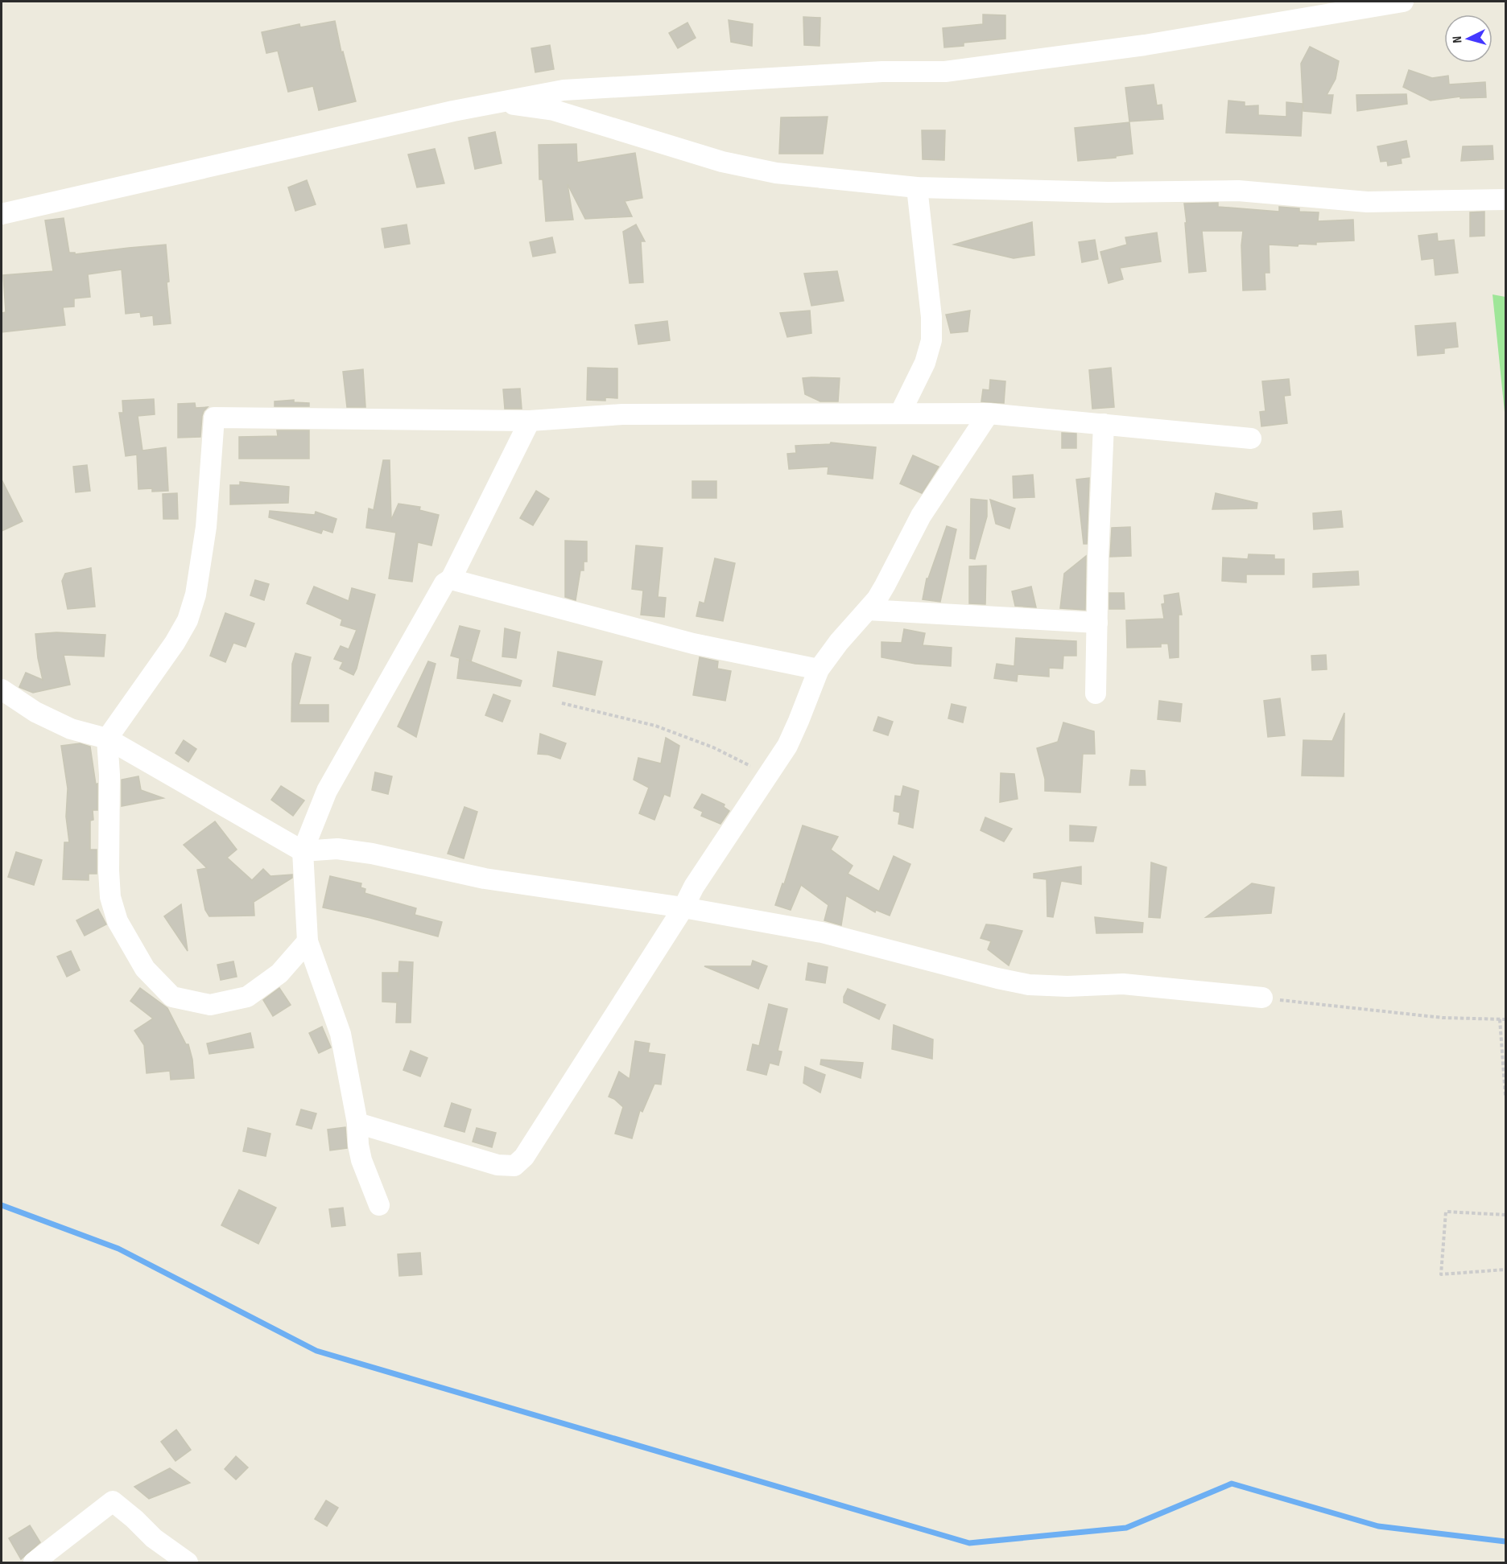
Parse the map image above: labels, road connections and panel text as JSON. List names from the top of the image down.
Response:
{
  "north": "left"
}
